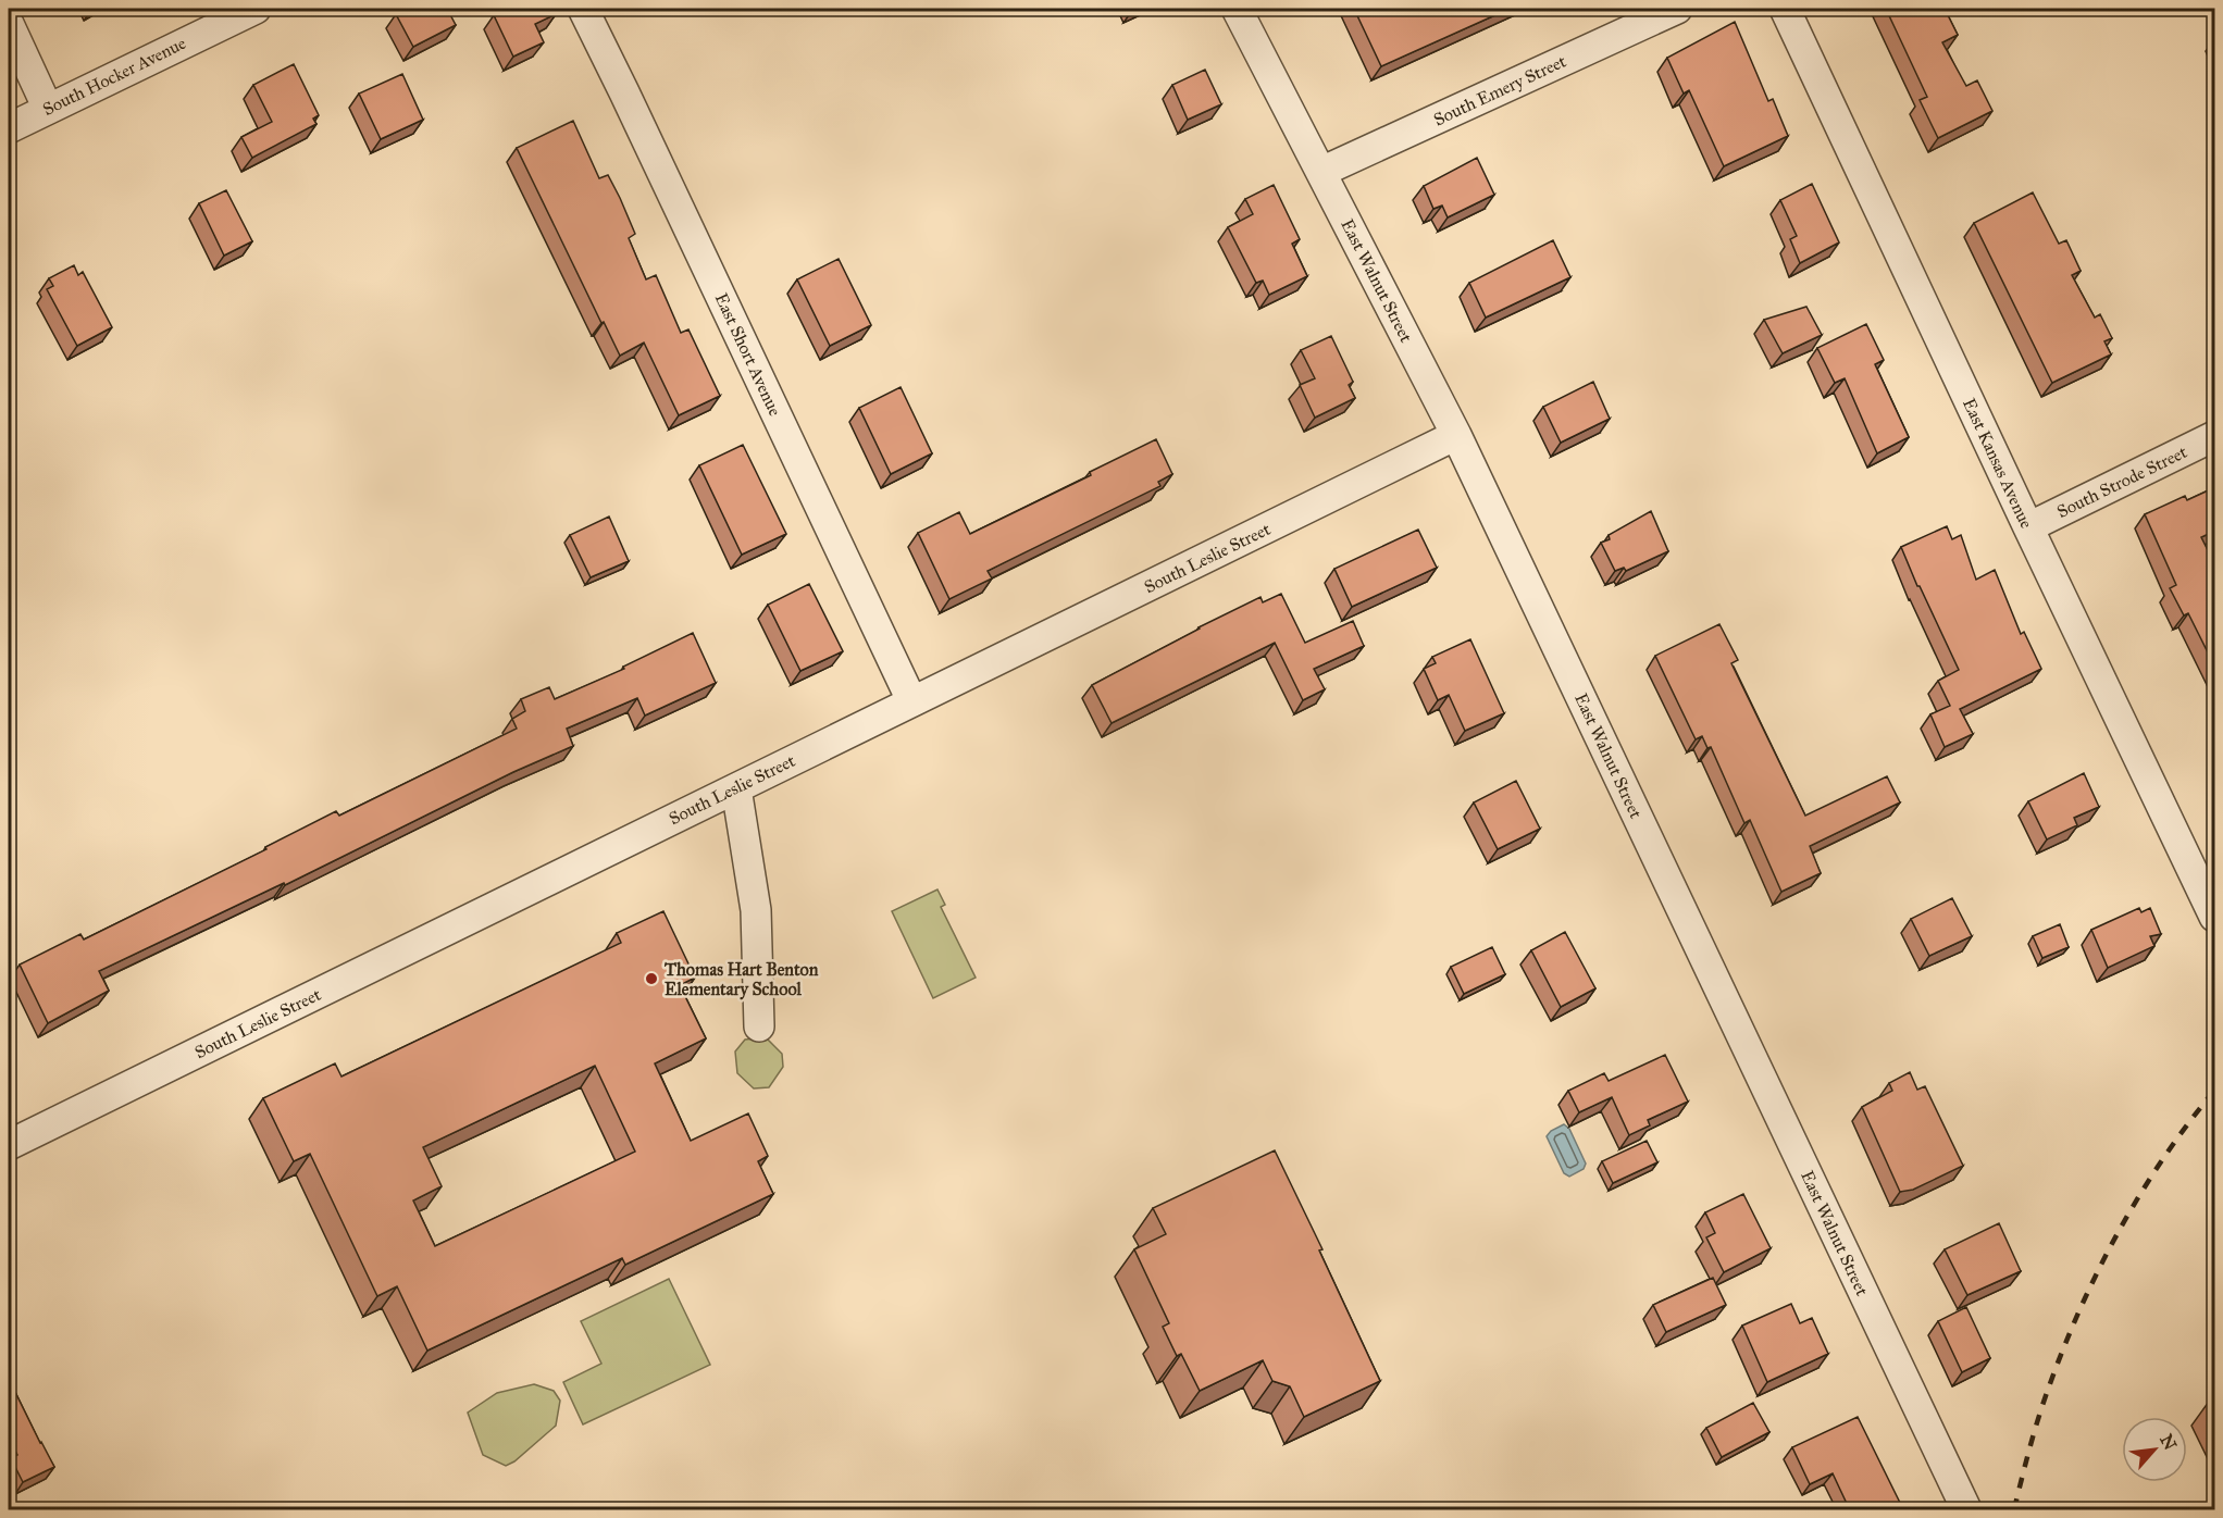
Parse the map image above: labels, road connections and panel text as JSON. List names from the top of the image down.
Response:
{
  "streets": {
    "street": [
      "South Hocker Avenue",
      "South Emery Street",
      "East Walnut Street",
      "East Short Avenue",
      "East Kansas Avenue",
      "South Strode Street",
      "South Leslie Street"
    ]
  },
  "crossings": [
    ["South Emery Street", "East Walnut Street"],
    ["East Walnut Street", "South Leslie Street"],
    ["East Short Avenue", "South Leslie Street"],
    ["East Kansas Avenue", "South Strode Street"]
  ],
  "places": ["Thomas Hart Benton Elementary School"],
  "north": "top right"
}
